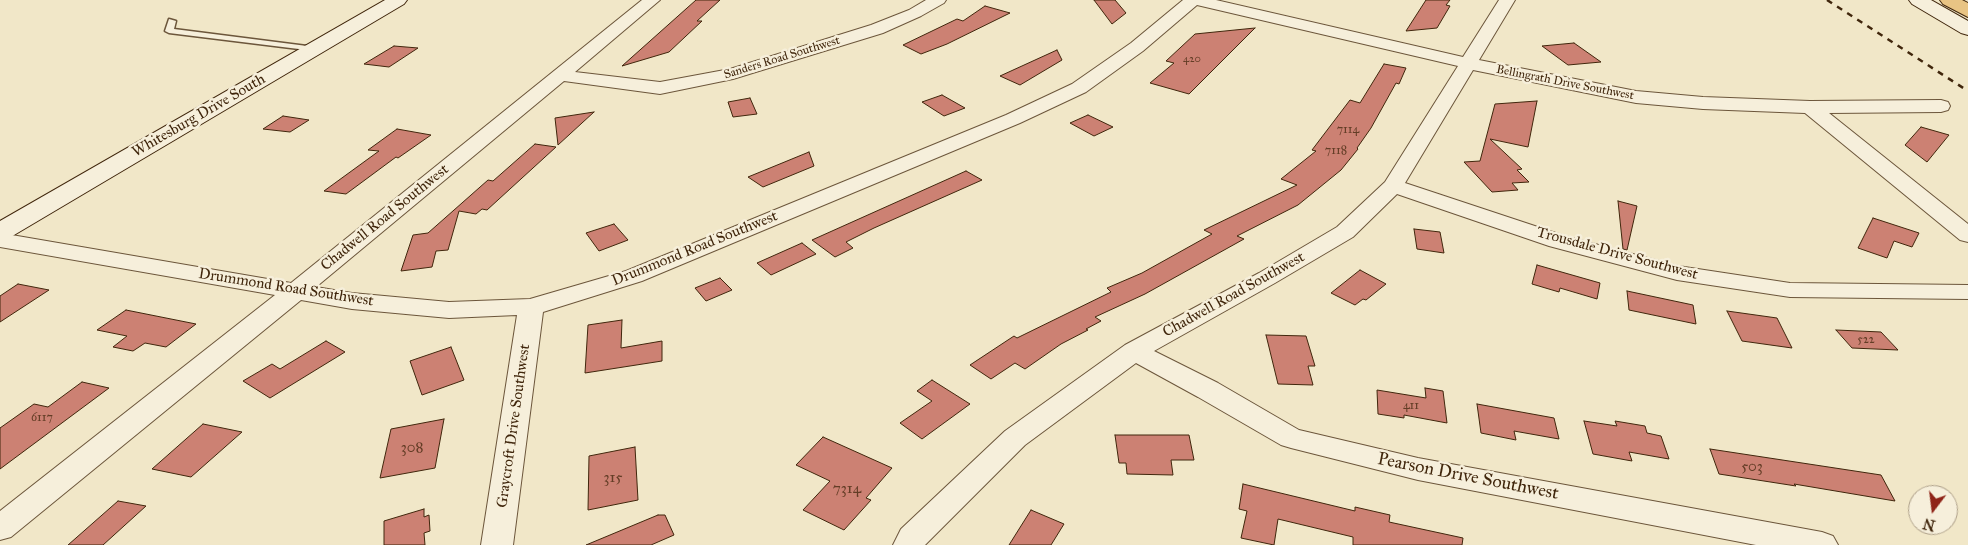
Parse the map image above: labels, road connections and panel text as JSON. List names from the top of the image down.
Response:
{
  "streets": {
    "main road": ["Whitesburg Drive South"],
    "street": [
      "Sanders Road Southwest",
      "Bellingrath Drive Southwest",
      "Chadwell Road Southwest",
      "Drummond Road Southwest",
      "Trousdale Drive Southwest",
      "Graycroft Drive Southwest",
      "Pearson Drive Southwest"
    ]
  },
  "crossings": [
    ["Sanders Road Southwest", "Chadwell Road Southwest"],
    ["Bellingrath Drive Southwest", "Chadwell Road Southwest"],
    ["Bellingrath Drive Southwest", "Drummond Road Southwest"],
    ["Chadwell Road Southwest", "Drummond Road Southwest"],
    ["Chadwell Road Southwest", "Trousdale Drive Southwest"],
    ["Chadwell Road Southwest", "Pearson Drive Southwest"],
    ["Drummond Road Southwest", "Graycroft Drive Southwest"]
  ],
  "house_numbers": [
    "420",
    "7114",
    "7118",
    "522",
    "411",
    "6117",
    "308",
    "503",
    "315",
    "7314"
  ],
  "north": "bottom"
}
